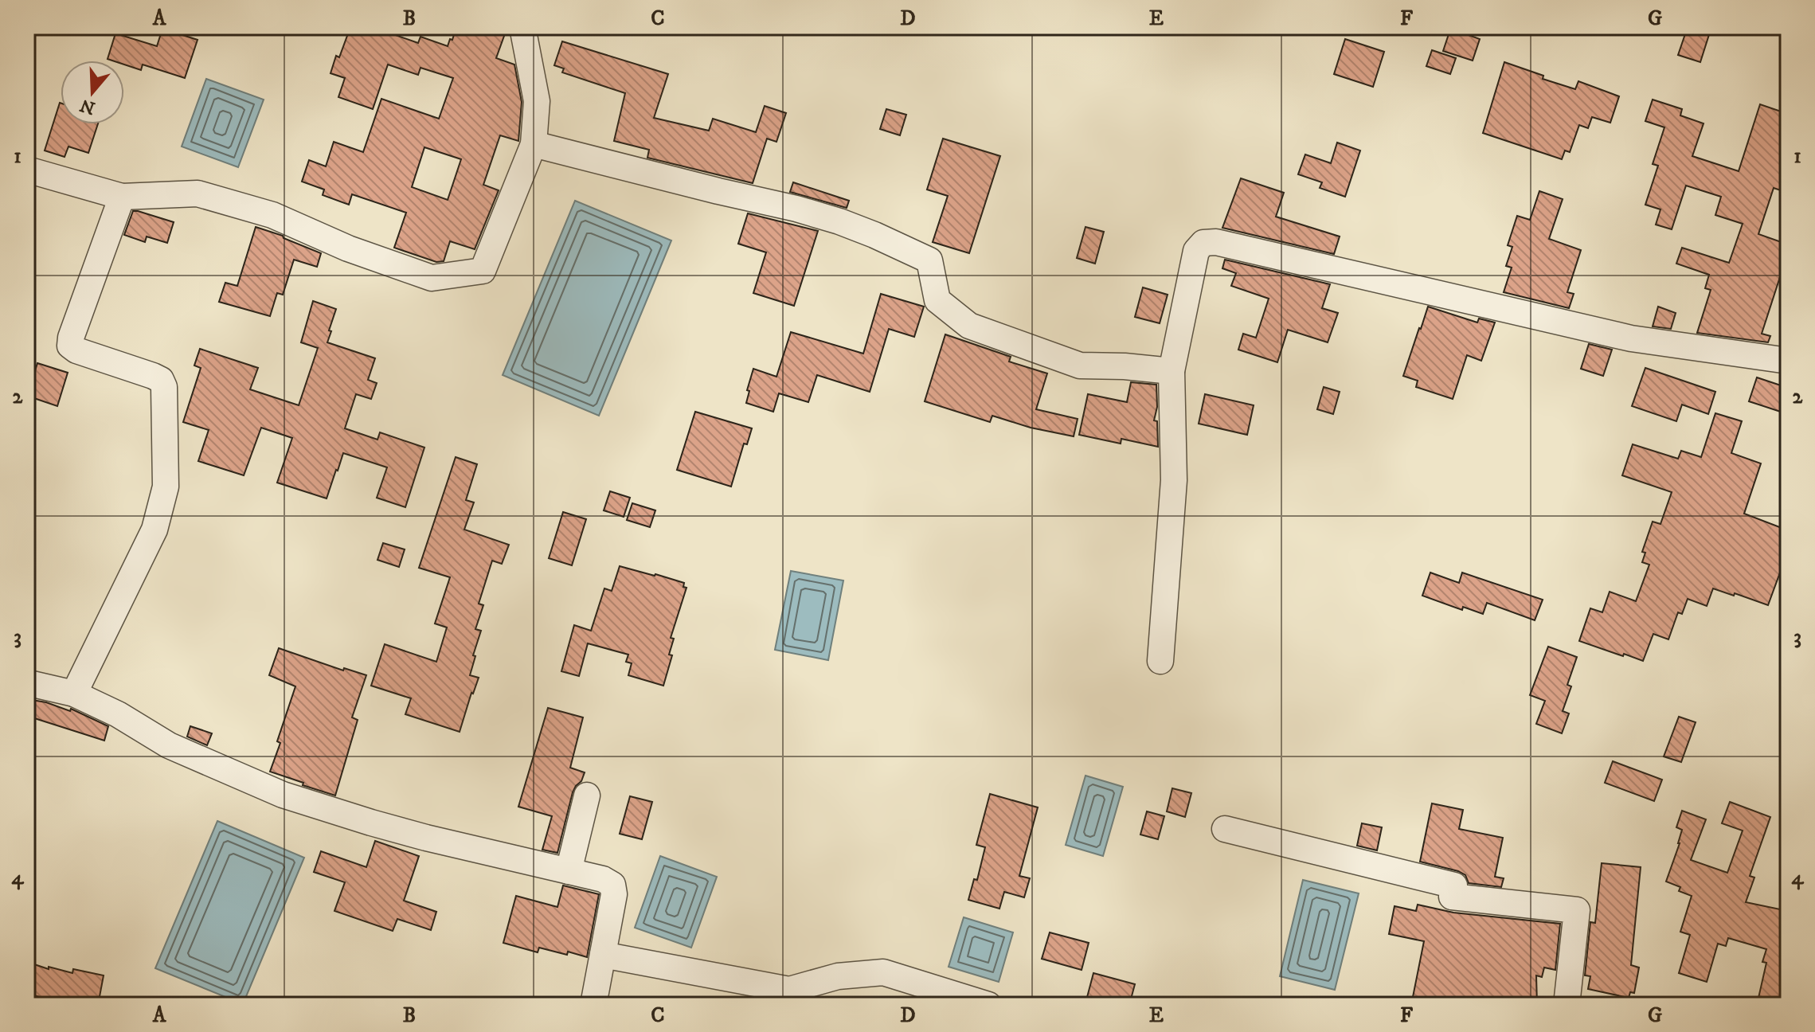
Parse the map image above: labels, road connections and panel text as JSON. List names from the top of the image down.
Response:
{
  "north": "bottom",
  "grid": {
    "columns": [
      "A",
      "B",
      "C",
      "D",
      "E",
      "F",
      "G"
    ],
    "rows": [
      "1",
      "2",
      "3",
      "4"
    ]
  }
}
